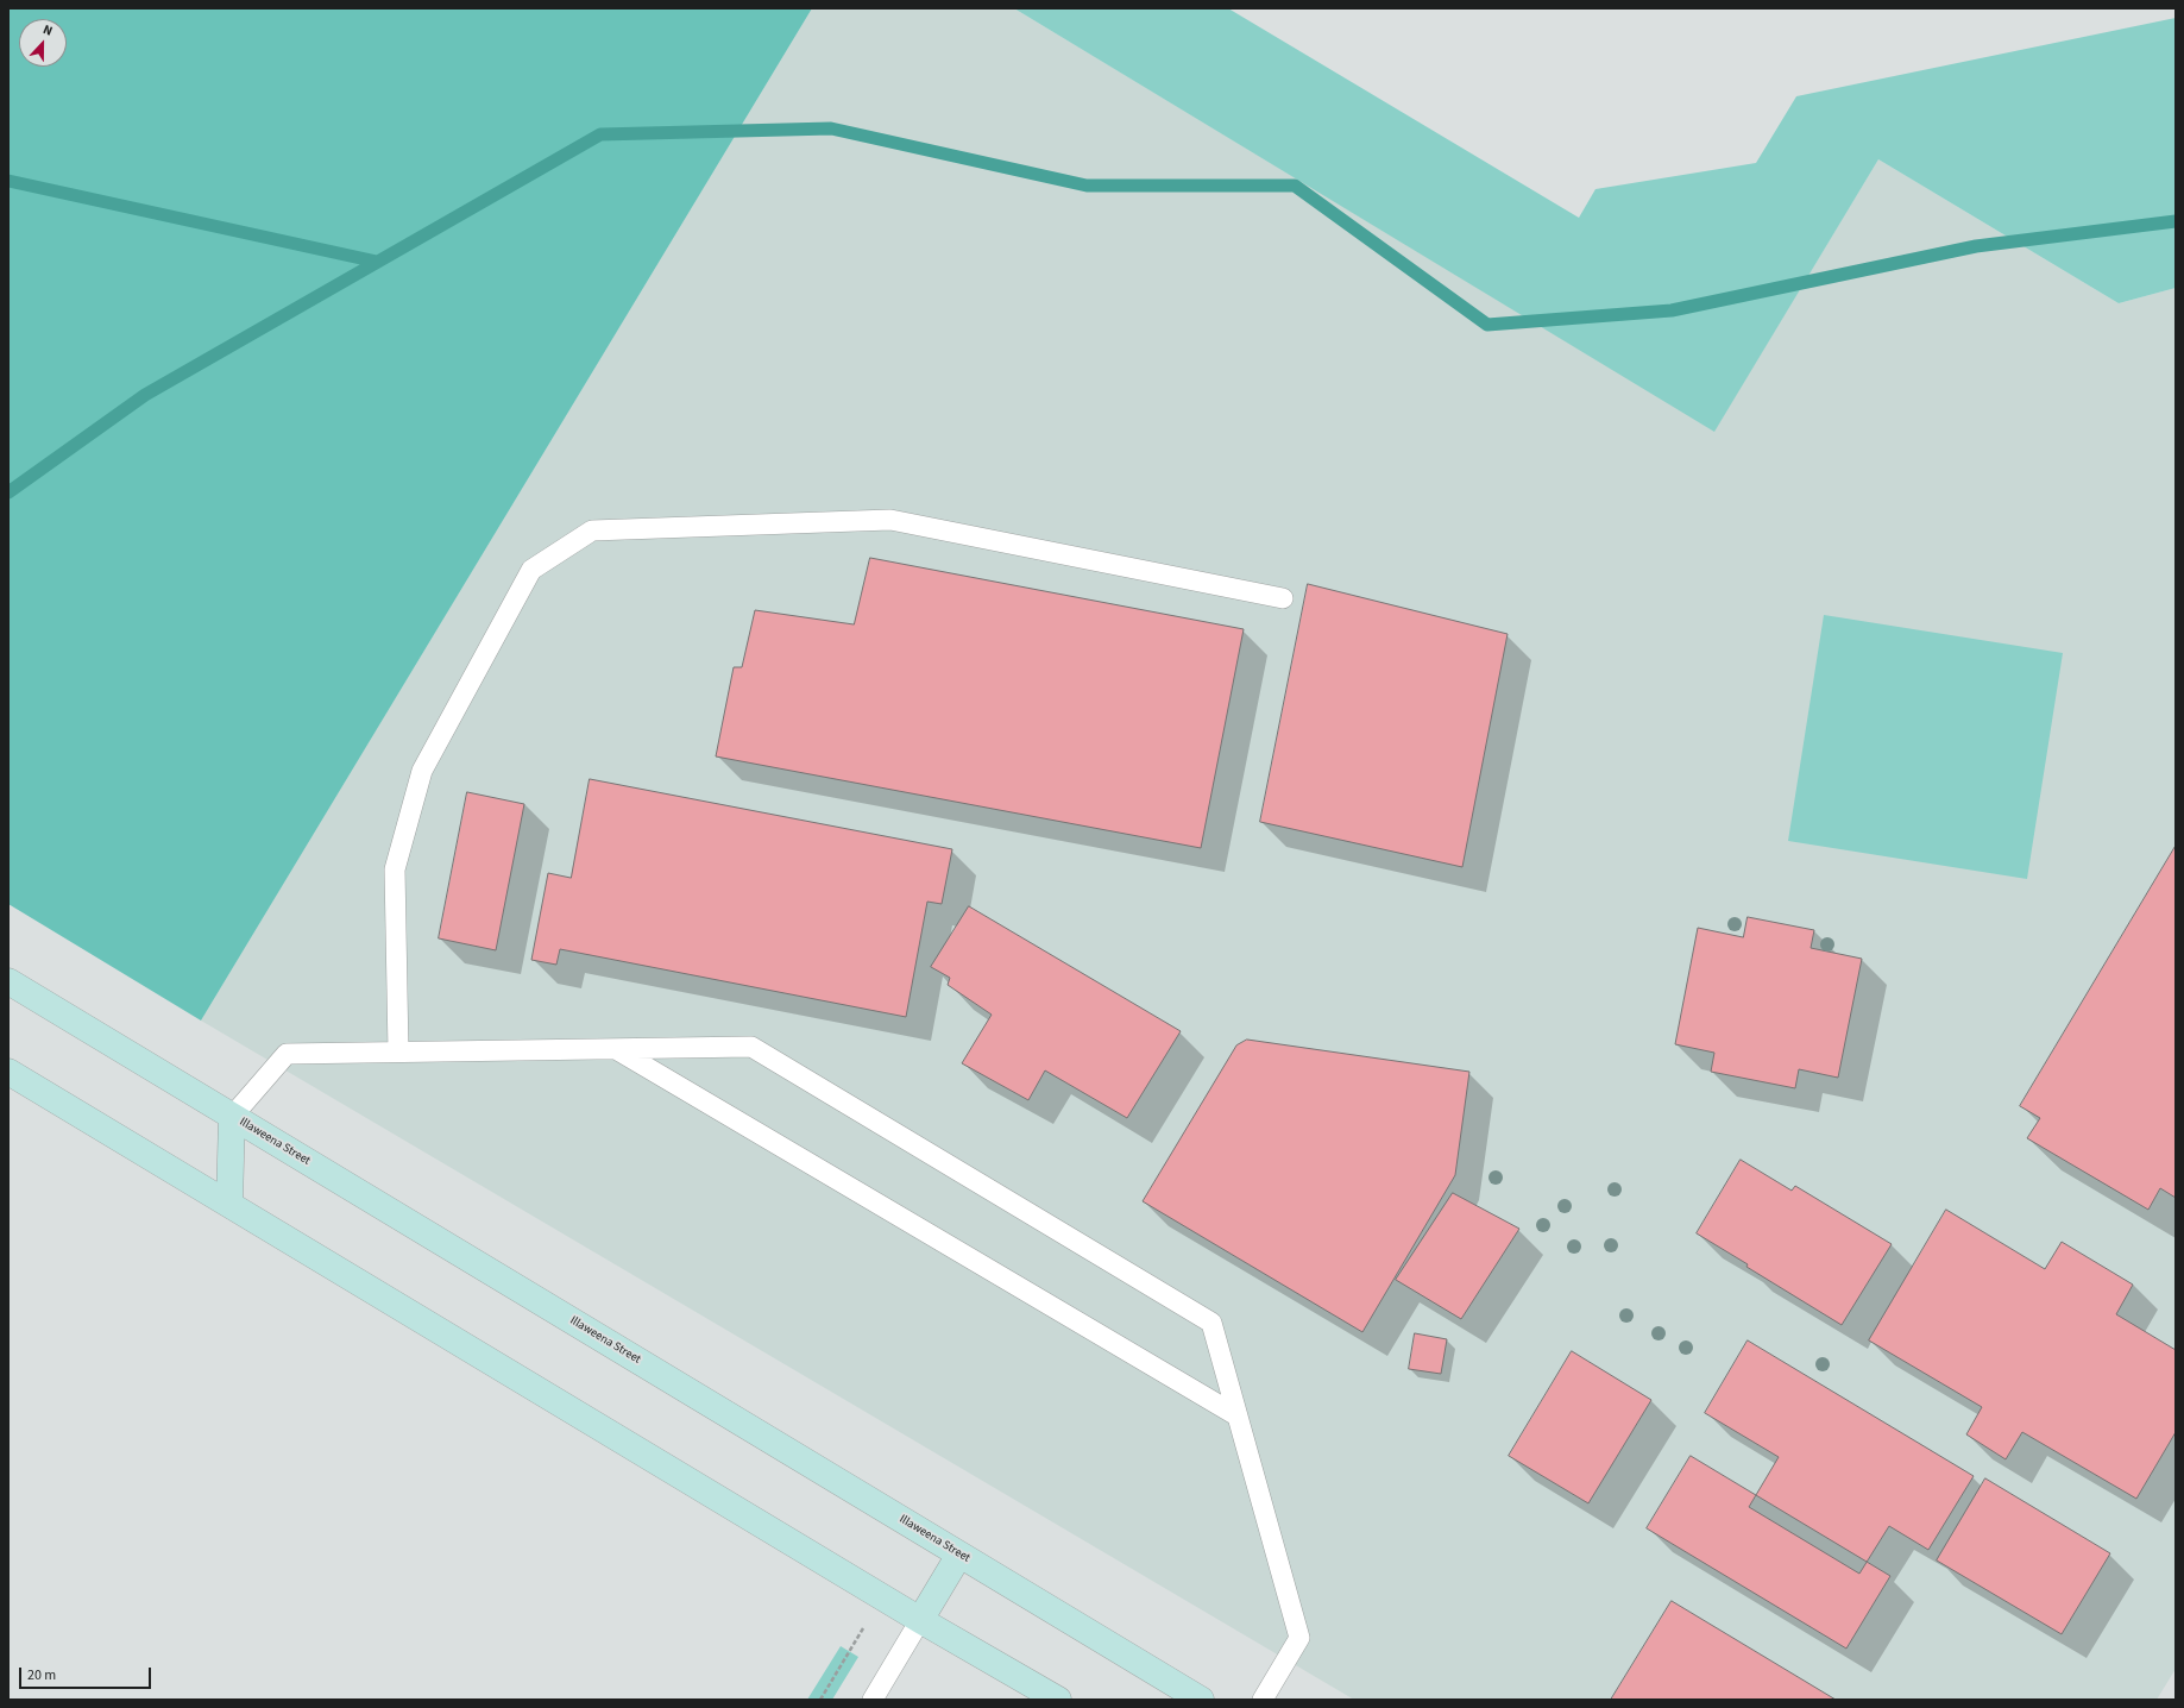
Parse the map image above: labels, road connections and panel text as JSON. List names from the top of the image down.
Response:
{
  "streets": {
    "main road": ["Illaweena Street"]
  },
  "scale_bar": "20 m",
  "north": "top"
}
